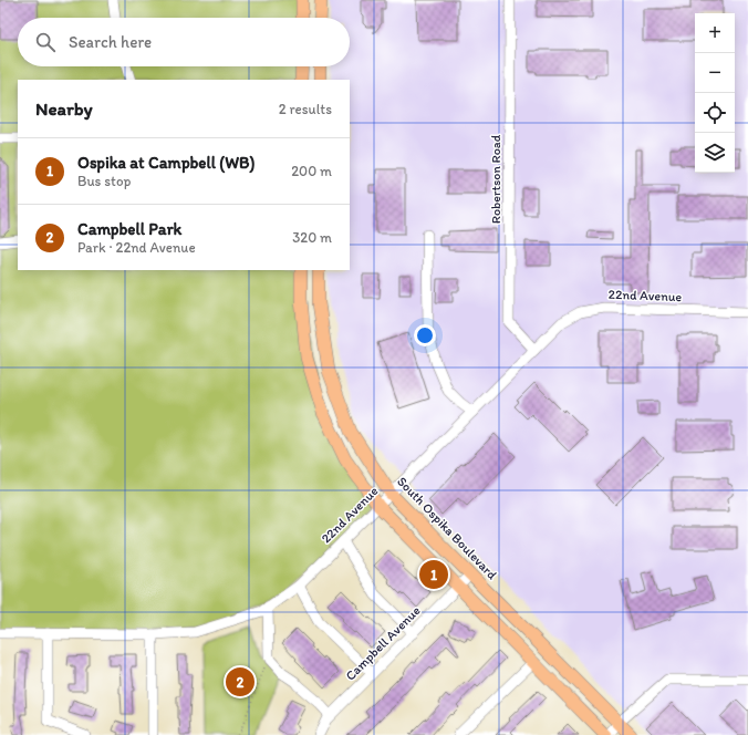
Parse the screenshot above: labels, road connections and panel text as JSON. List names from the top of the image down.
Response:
{
  "streets": {
    "main road": ["South Ospika Boulevard"],
    "street": ["Robertson Road", "22nd Avenue", "Campbell Avenue"]
  },
  "crossings": [
    ["Robertson Road", "22nd Avenue"],
    ["22nd Avenue", "South Ospika Boulevard"],
    ["South Ospika Boulevard", "Campbell Avenue"]
  ],
  "page": {
    "map_buttons": ["+", "−"],
    "search": "Search here",
    "heading": ["Nearby", "2 results"],
    "list": [
      {
        "mark": "1",
        "name": "Ospika at Campbell (WB)",
        "note": "Bus stop",
        "value": "200 m"
      },
      {
        "mark": "2",
        "name": "Campbell Park",
        "note": "Park · 22nd Avenue",
        "value": "320 m"
      }
    ],
    "pins": ["1", "2"]
  }
}
